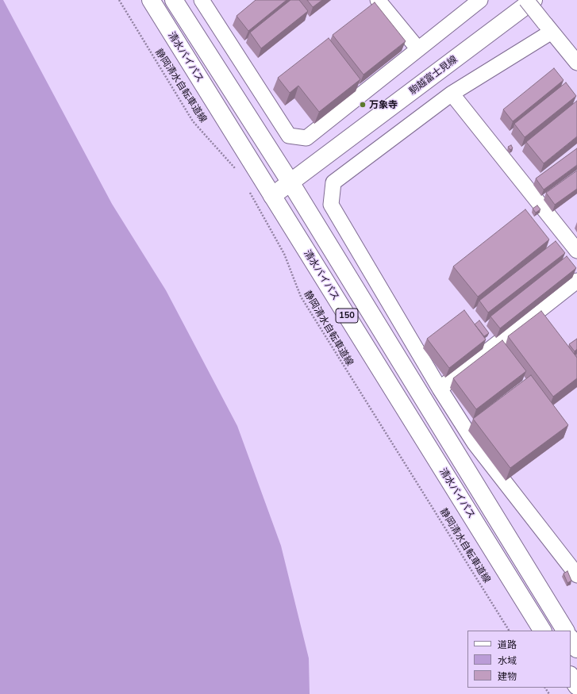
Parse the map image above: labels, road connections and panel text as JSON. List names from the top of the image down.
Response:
{
  "streets": {
    "main road": ["清水バイパス", "駒越富士見線", "150"],
    "path": ["静岡清水自転車道線"]
  },
  "crossings": [
    ["清水バイパス", "駒越富士見線"],
    ["駒越富士見線", "150"]
  ],
  "places": ["万象寺"],
  "legend": ["道路", "水域", "建物"]
}
